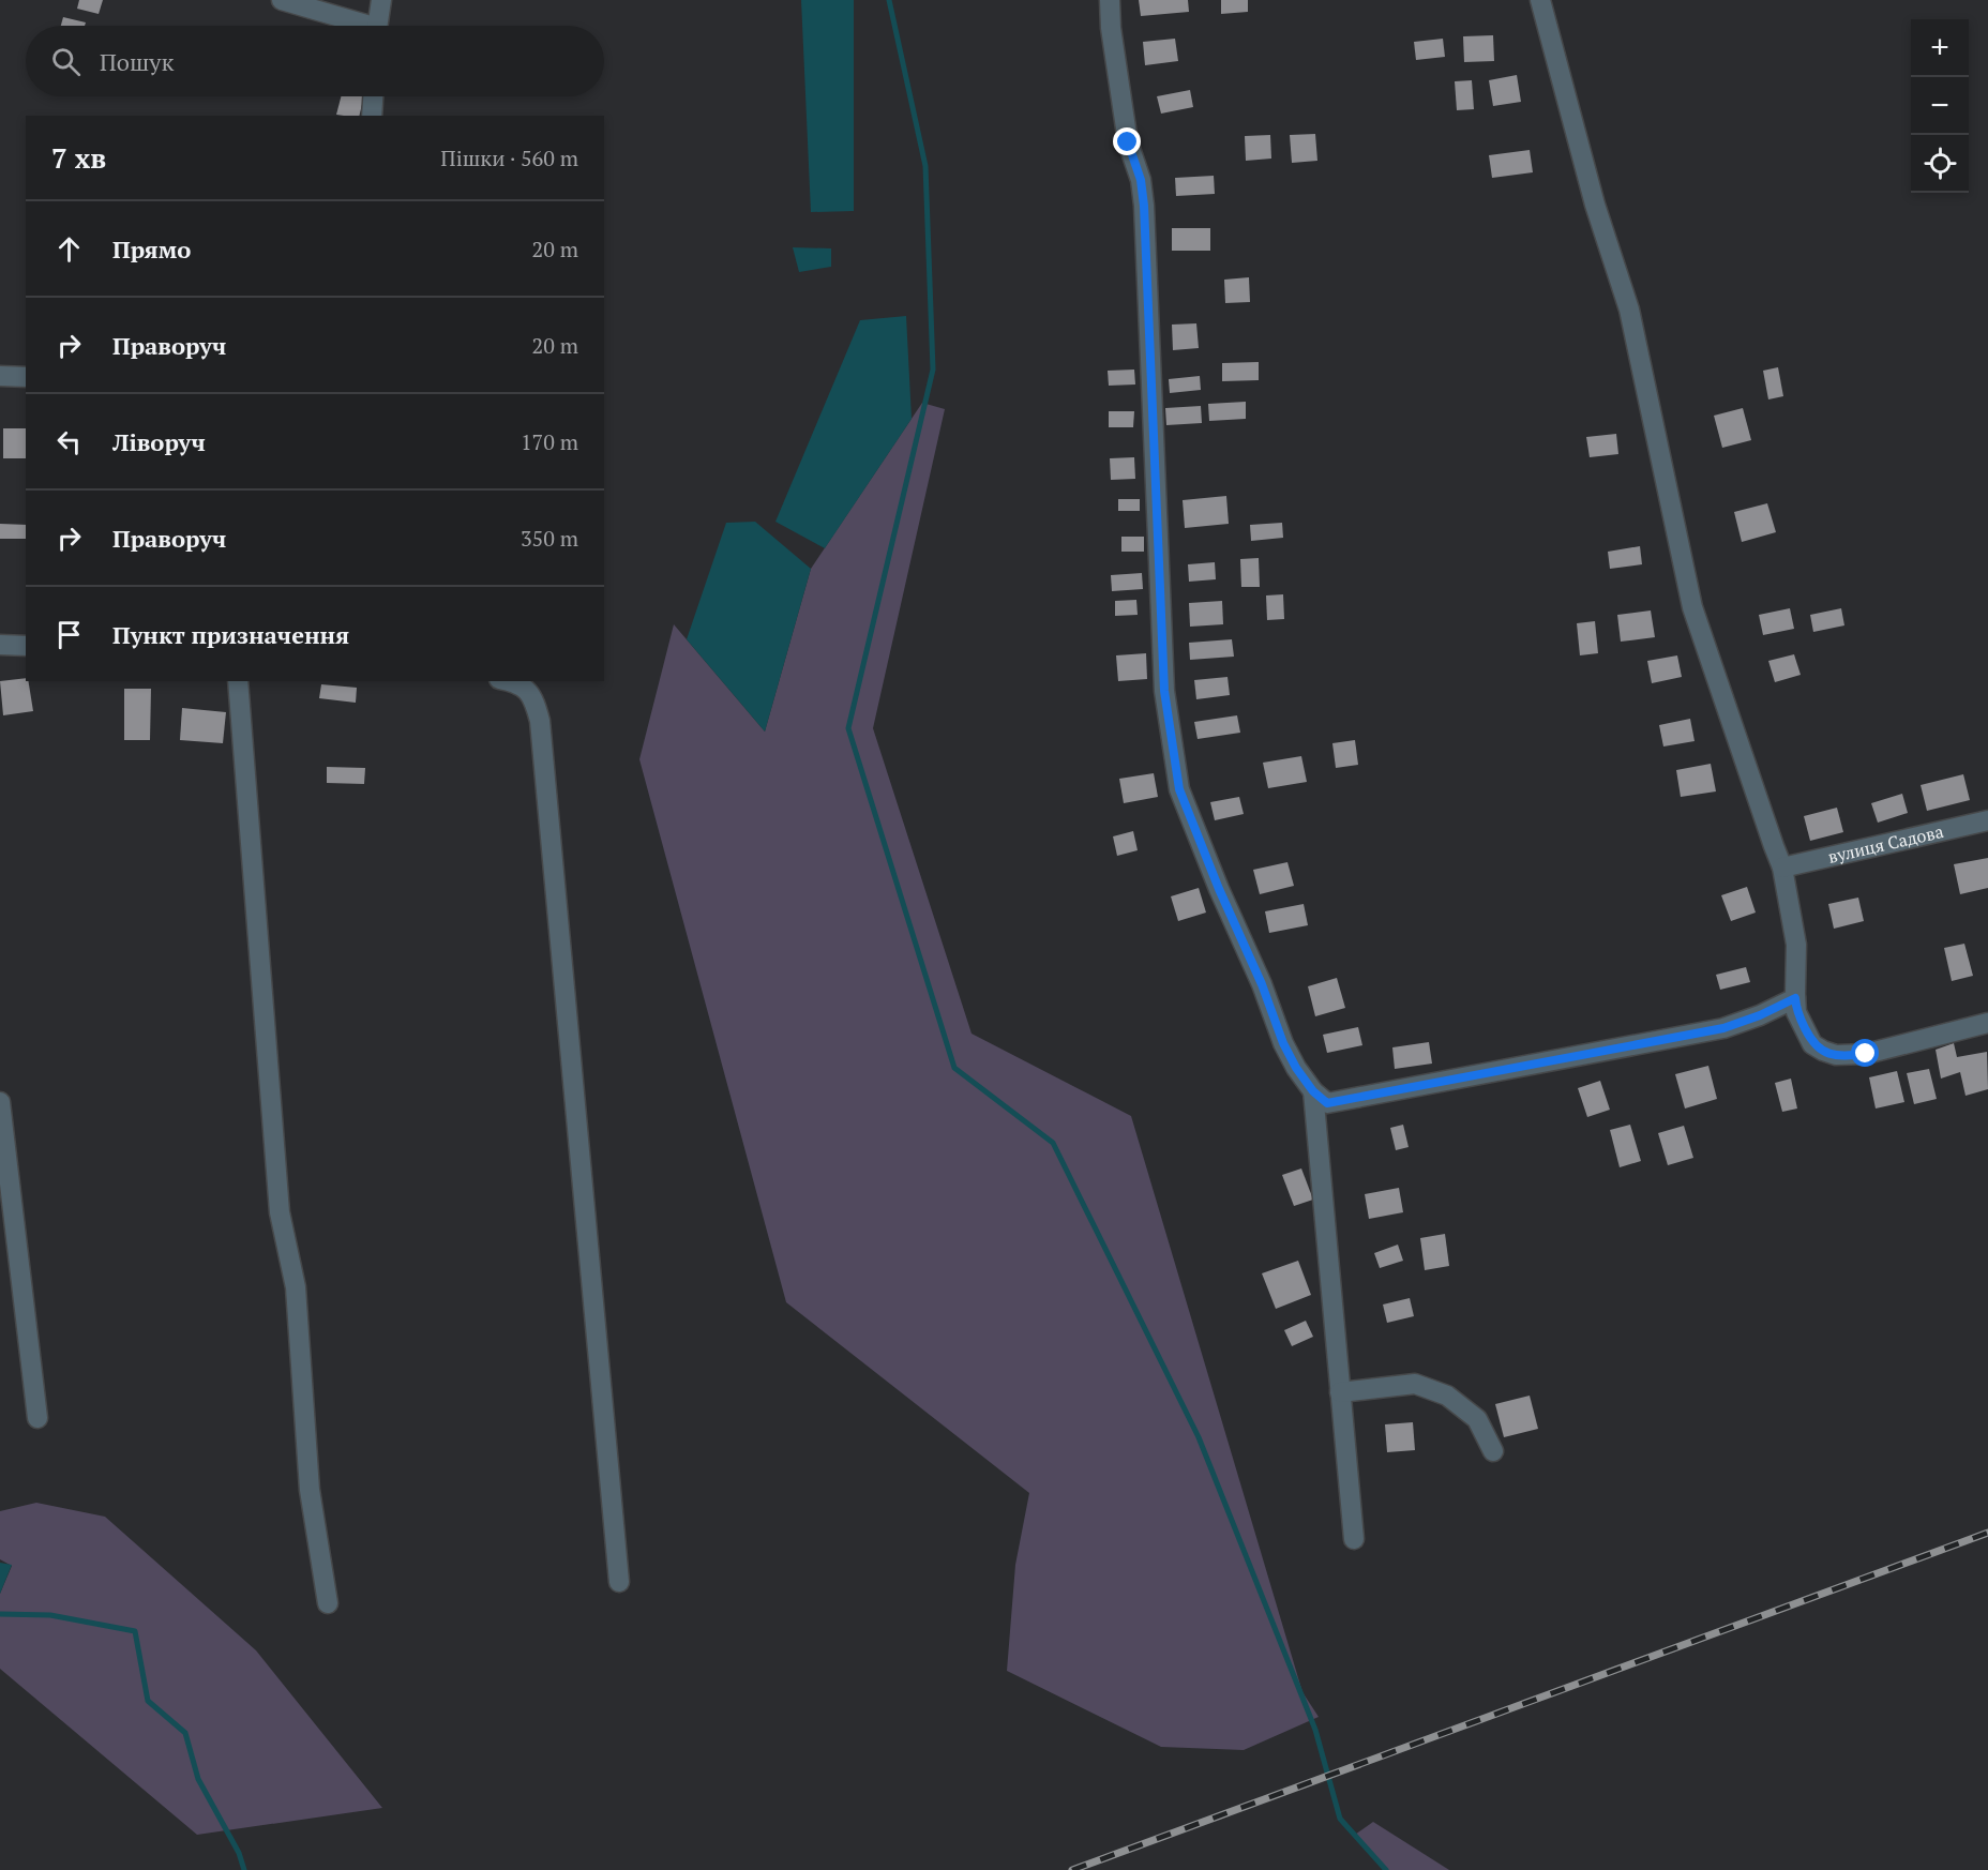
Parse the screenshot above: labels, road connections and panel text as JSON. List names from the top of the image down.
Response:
{
  "streets": {
    "street": ["вулиця Садова"]
  },
  "page": {
    "map_buttons": ["+", "−"],
    "search": "Пошук",
    "heading": ["7 хв", "Пішки · 560 m"],
    "list": [
      ["Прямо", "20 m"],
      ["Праворуч", "20 m"],
      ["Ліворуч", "170 m"],
      ["Праворуч", "350 m"],
      "Пункт призначення"
    ]
  }
}
